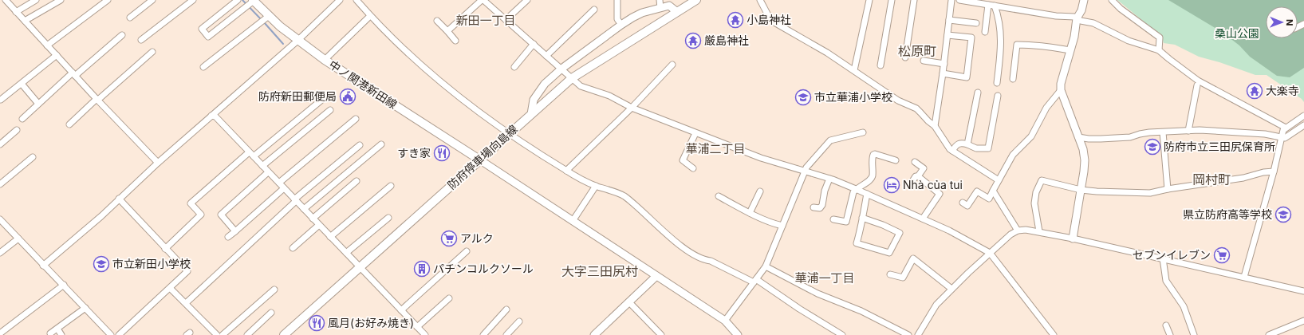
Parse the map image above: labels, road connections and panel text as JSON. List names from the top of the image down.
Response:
{
  "streets": {
    "main road": ["中ノ関港新田線", "防府停車場向島線"]
  },
  "crossings": [
    ["中ノ関港新田線", "防府停車場向島線"]
  ],
  "districts": [
    "新田一丁目",
    "松原町",
    "華浦二丁目",
    "岡村町",
    "大字三田尻村",
    "華浦一丁目"
  ],
  "parks": ["桑山公園"],
  "places": {
    "temple": ["小島神社", "厳島神社", "大楽寺"],
    "public building": ["防府新田郵便局"],
    "school or university": [
      "市立華浦小学校",
      "防府市立三田尻保育所",
      "県立防府高等学校",
      "市立新田小学校"
    ],
    "restaurant": ["すき家", "風月(お好み焼き)"],
    "hotel": ["Nhà của tui"],
    "supermarket": ["アルク", "セブンイレブン"],
    "building": ["パチンコルクソール"]
  },
  "north": "right"
}
